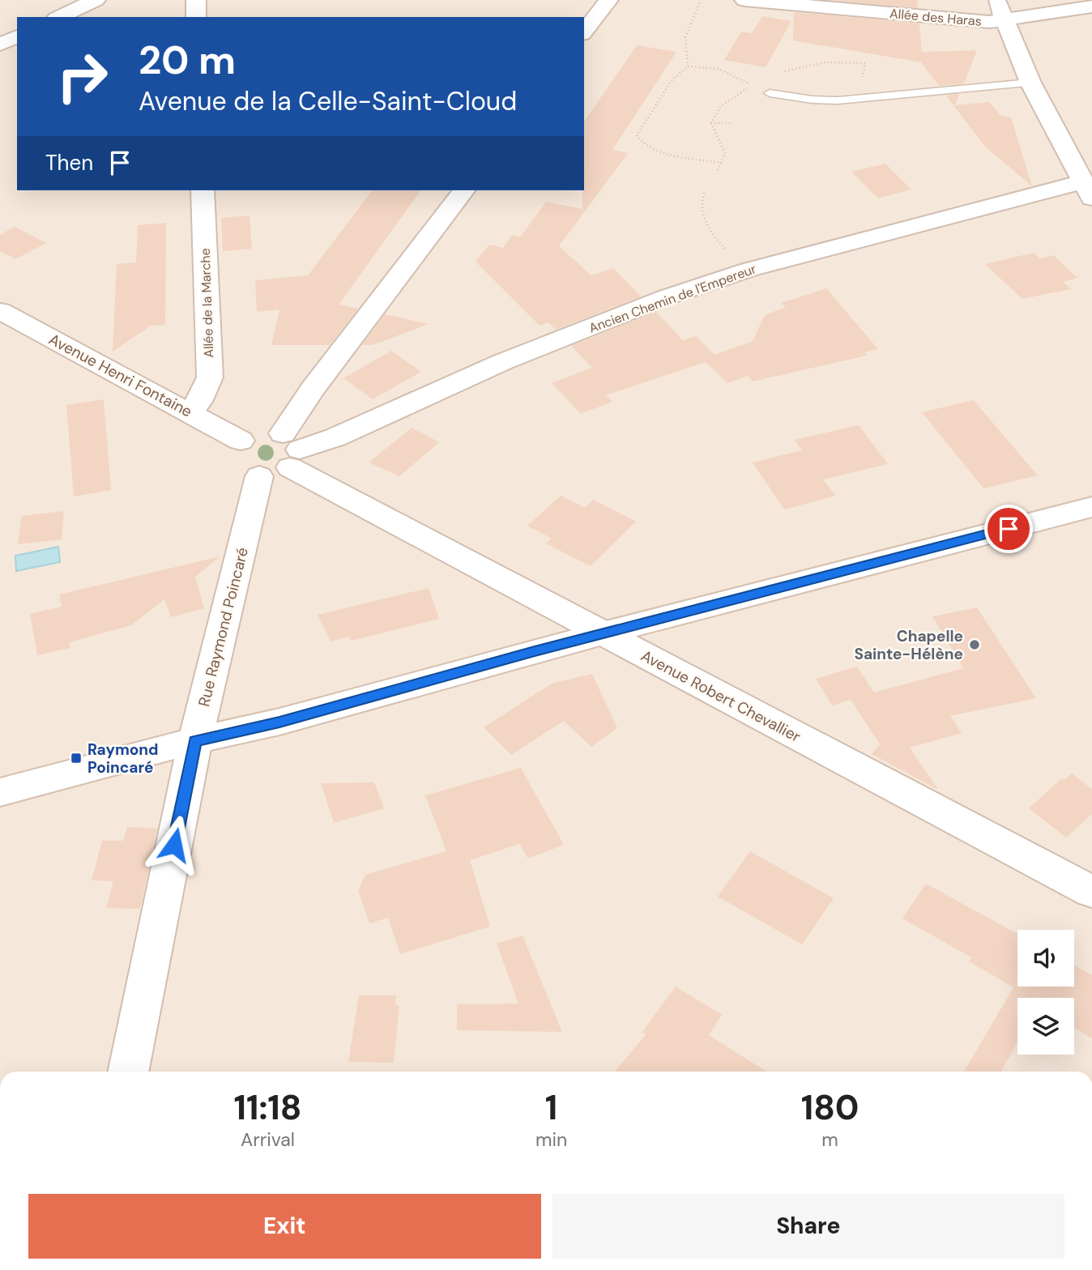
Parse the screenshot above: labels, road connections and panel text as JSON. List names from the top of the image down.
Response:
{
  "streets": {
    "street": [
      "Allée des Haras",
      "Ancien Chemin de l'Empereur",
      "Allée de la Marche",
      "Avenue Henri Fontaine",
      "Rue Raymond Poincaré",
      "Avenue Robert Chevallier"
    ]
  },
  "crossings": [
    ["Ancien Chemin de l'Empereur", "Avenue Henri Fontaine"],
    ["Ancien Chemin de l'Empereur", "Rue Raymond Poincaré"],
    ["Ancien Chemin de l'Empereur", "Avenue Robert Chevallier"],
    ["Allée de la Marche", "Avenue Henri Fontaine"],
    ["Avenue Henri Fontaine", "Rue Raymond Poincaré"],
    ["Avenue Henri Fontaine", "Avenue Robert Chevallier"],
    ["Rue Raymond Poincaré", "Avenue Robert Chevallier"]
  ],
  "places": {
    "other": ["Chapelle Sainte-Hélène"],
    "transit": ["Raymond Poincaré"]
  },
  "page": {
    "turn": ["20 m", "Avenue de la Celle-Saint-Cloud"],
    "then": "Then",
    "eta": [
      "11:18",
      "Arrival",
      "1",
      "min",
      "180",
      "m"
    ],
    "buttons": ["Exit", "Share"]
  }
}
